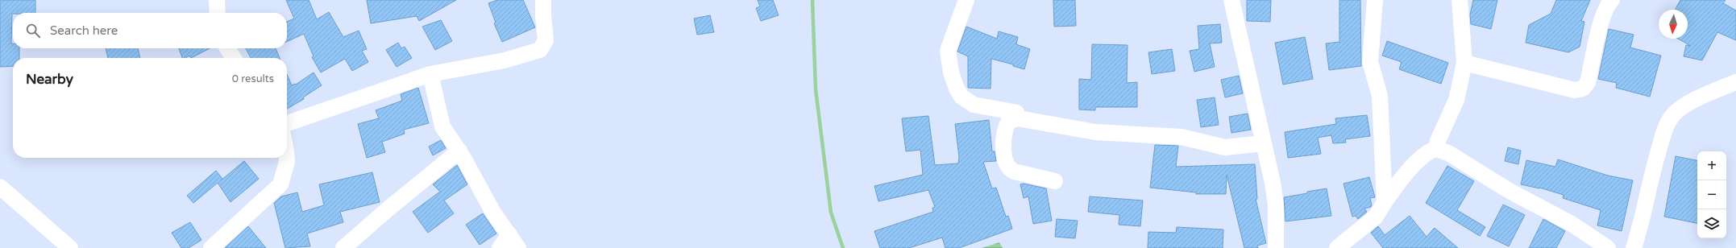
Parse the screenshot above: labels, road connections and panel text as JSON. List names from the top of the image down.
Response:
{
  "north": "bottom",
  "page": {
    "search": "Search here",
    "heading": ["Nearby", "0 results"],
    "map_buttons": ["+", "−"]
  }
}
